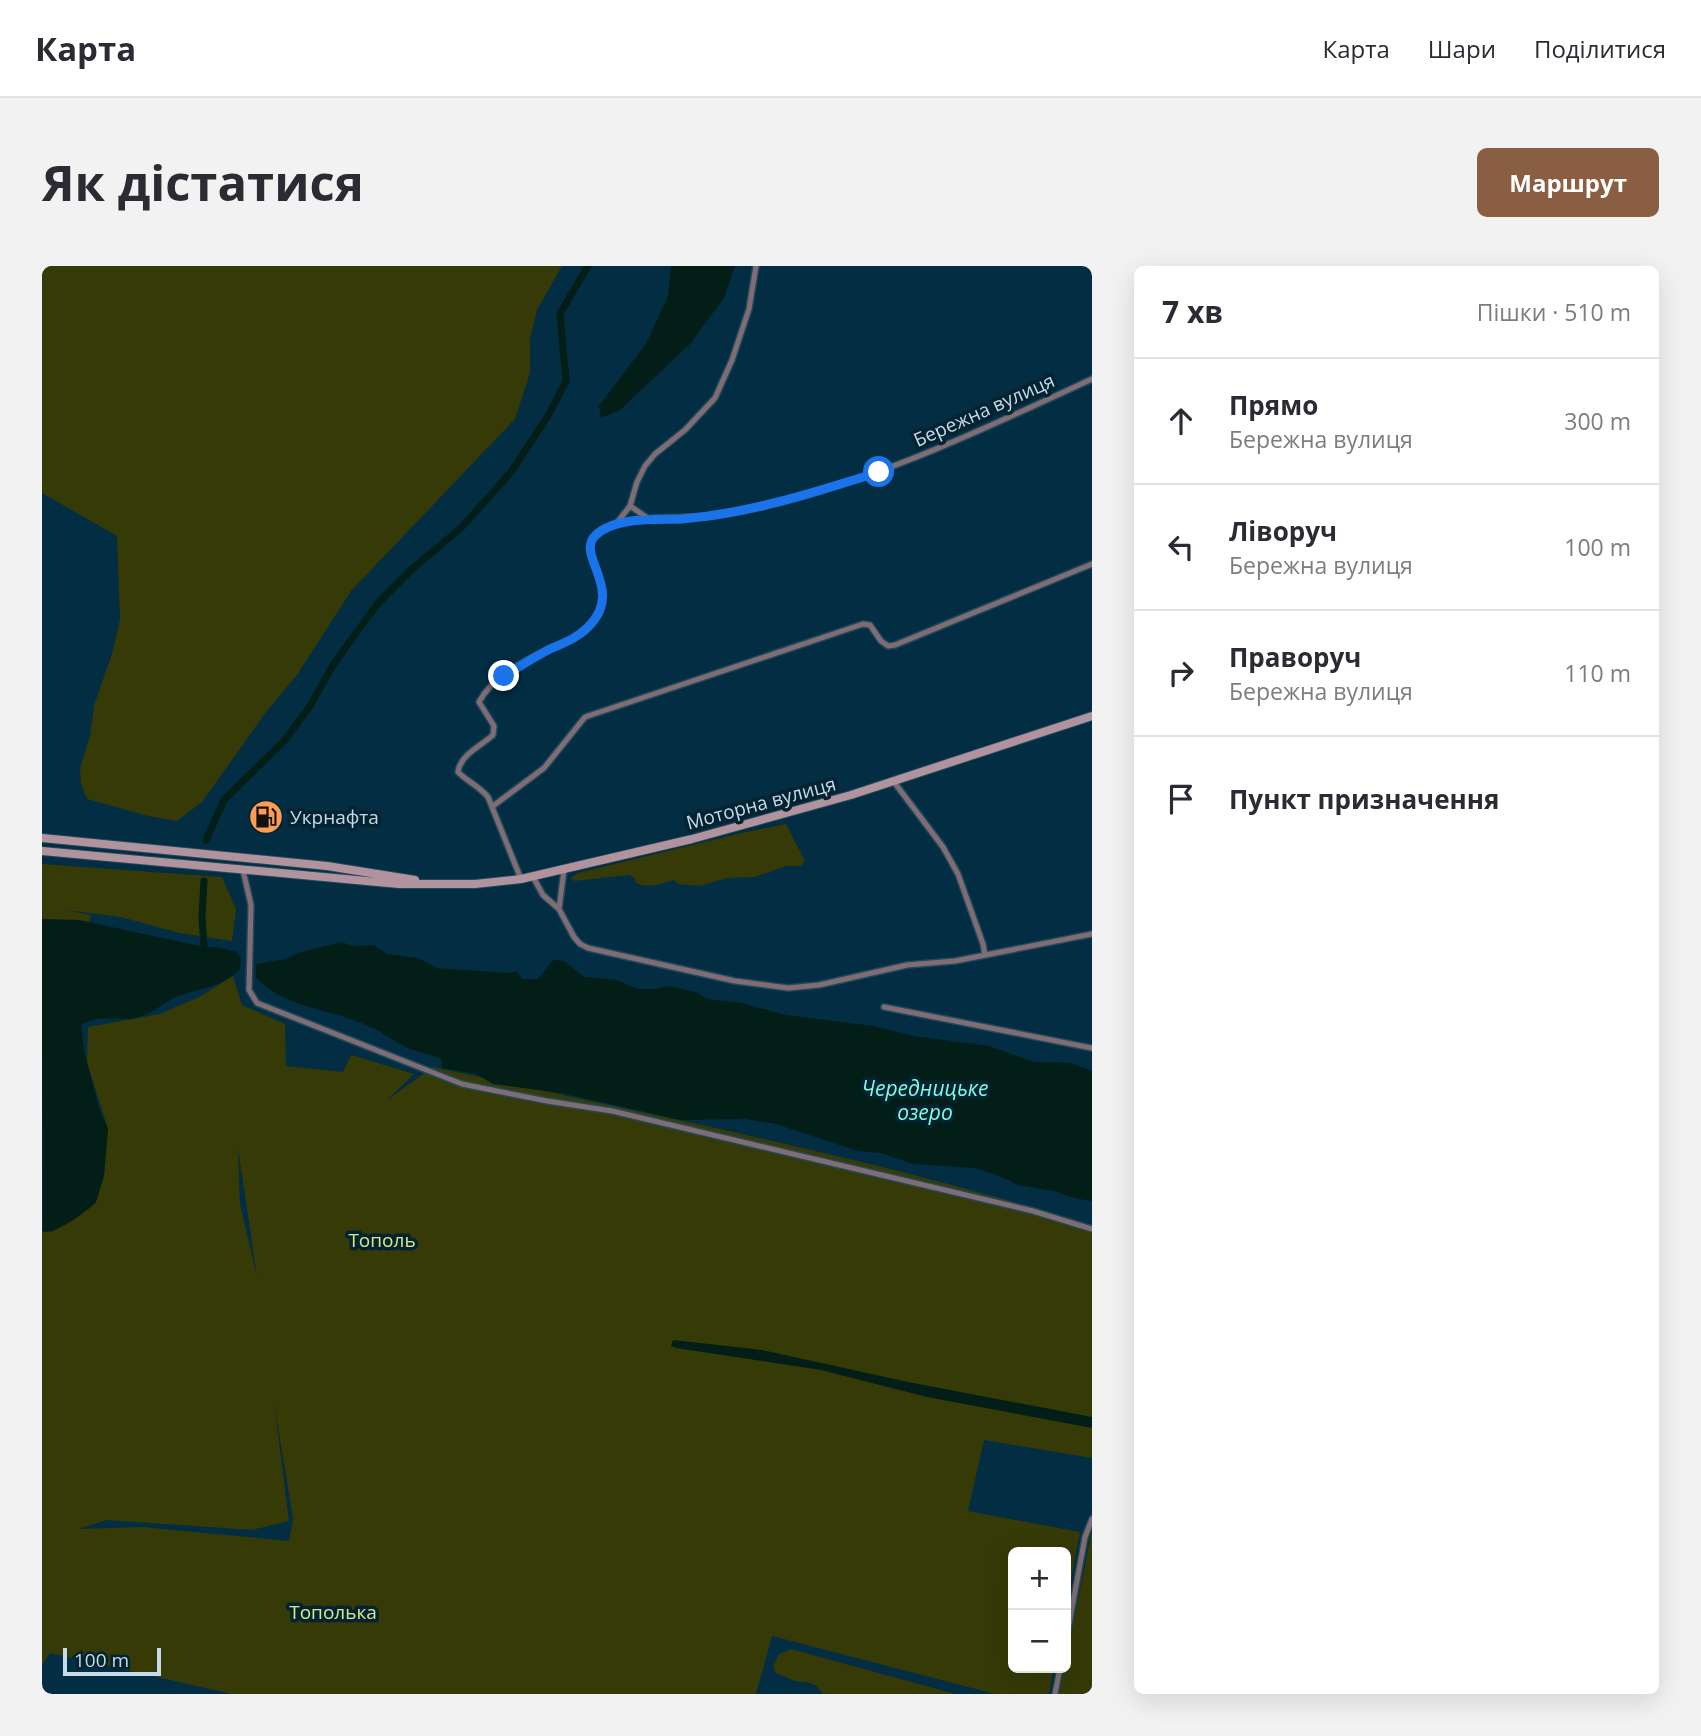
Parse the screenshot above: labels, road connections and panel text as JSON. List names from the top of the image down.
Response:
{
  "streets": {
    "street": ["Бережна вулиця", "Моторна вулиця"]
  },
  "water": ["Чередницьке озеро"],
  "parks": ["Тополь", "Тополька"],
  "places": {
    "fuel station": ["Укрнафта"]
  },
  "scale_bar": "100 m",
  "page": {
    "header": "Карта",
    "nav": ["Карта", "Шари", "Поділитися"],
    "buttons": "Маршрут",
    "title": "Як дістатися",
    "heading": ["7 хв", "Пішки · 510 m"],
    "list": [
      ["Прямо", "Бережна вулиця", "300 m"],
      ["Ліворуч", "Бережна вулиця", "100 m"],
      ["Праворуч", "Бережна вулиця", "110 m"],
      "Пункт призначення"
    ],
    "map_buttons": ["+", "−"],
    "scale": "100 m"
  }
}
